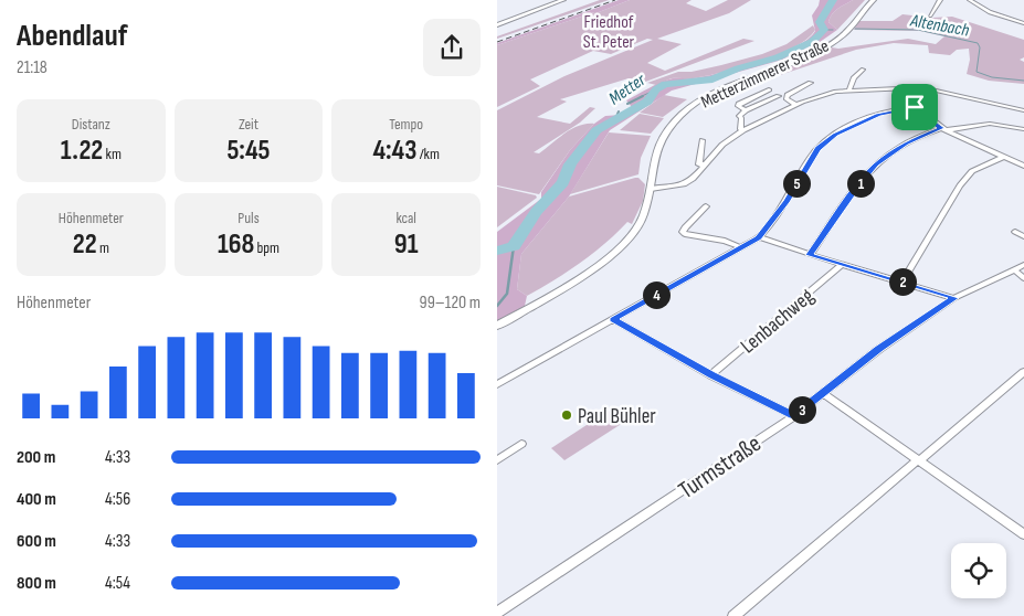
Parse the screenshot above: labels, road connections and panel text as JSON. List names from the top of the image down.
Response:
{
  "streets": {
    "main road": ["Metterzimmerer Straße"],
    "street": ["Lenbachweg", "Turmstraße"]
  },
  "water": ["Altenbach", "Metter"],
  "parks": ["Friedhof St. Peter"],
  "places": ["Paul Bühler"],
  "page": {
    "heading": ["Abendlauf", "21:18"],
    "stats": [
      ["Distanz", "1.22 km"],
      ["Zeit", "5:45"],
      ["Tempo", "4:43 /km"],
      ["Höhenmeter", "22 m"],
      ["Puls", "168 bpm"],
      ["kcal", "91"]
    ],
    "pins": [
      "1",
      "5",
      "2",
      "4",
      "3"
    ],
    "chart": ["Höhenmeter", "99–120 m"],
    "list": [
      {
        "name": "200 m",
        "note": "4:33"
      },
      {
        "name": "400 m",
        "note": "4:56"
      },
      {
        "name": "600 m",
        "note": "4:33"
      },
      {
        "name": "800 m",
        "note": "4:54"
      }
    ]
  }
}
